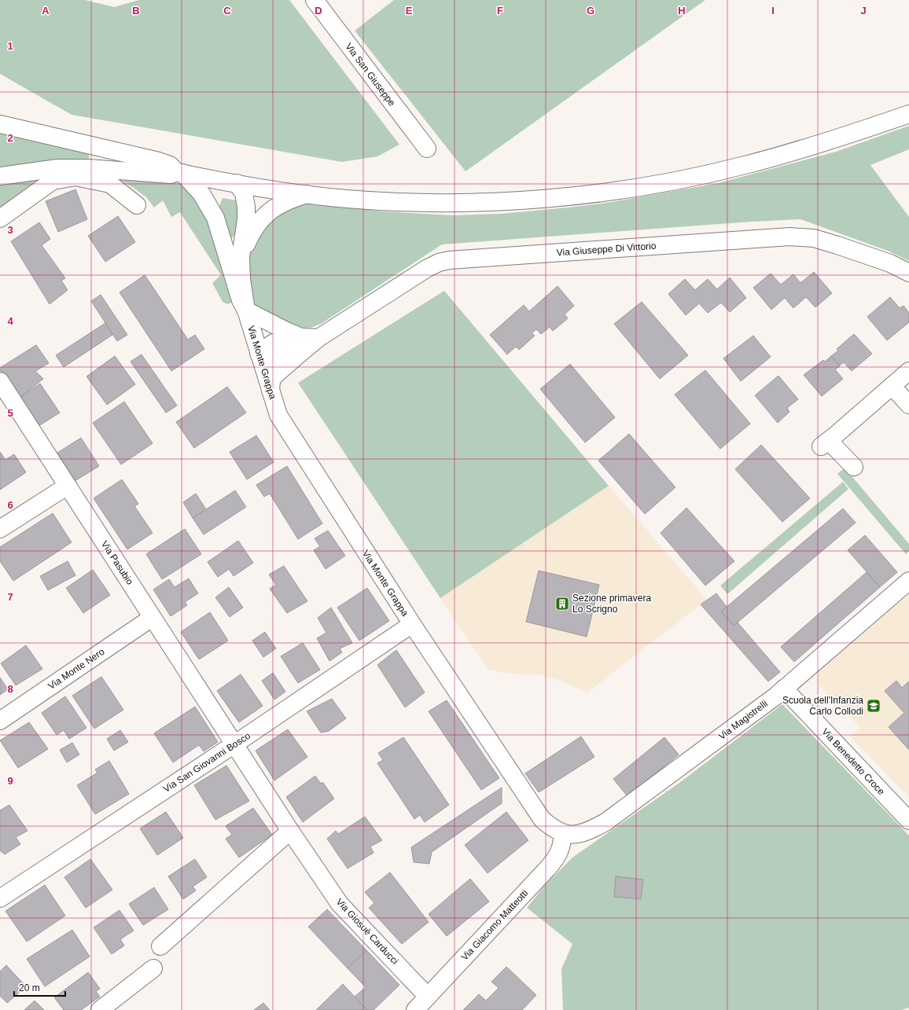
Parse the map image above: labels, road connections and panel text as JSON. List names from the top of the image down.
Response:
{
  "streets": {
    "street": [
      "Via San Giuseppe",
      "Via Giuseppe Di Vittorio",
      "Via Monte Grappa",
      "Via Pasubio",
      "Via Monte Nero",
      "Via Magistrelli",
      "Via Benedetto Croce",
      "Via San Giovanni Bosco",
      "Via Giacomo Matteotti",
      "Via Giosuè Carducci"
    ]
  },
  "crossings": [
    ["Via Giuseppe Di Vittorio", "Via Monte Grappa"],
    ["Via Monte Grappa", "Via Magistrelli"],
    ["Via Monte Grappa", "Via San Giovanni Bosco"],
    ["Via Monte Grappa", "Via Giacomo Matteotti"],
    ["Via Pasubio", "Via Monte Nero"],
    ["Via Pasubio", "Via San Giovanni Bosco"],
    ["Via Pasubio", "Via Giosuè Carducci"],
    ["Via Magistrelli", "Via Benedetto Croce"],
    ["Via Magistrelli", "Via Giacomo Matteotti"],
    ["Via San Giovanni Bosco", "Via Giosuè Carducci"],
    ["Via Giacomo Matteotti", "Via Giosuè Carducci"]
  ],
  "places": {
    "building": ["Sezione primavera Lo Scrigno"],
    "school or university": ["Scuola dell'Infanzia Carlo Collodi"]
  },
  "scale_bar": "20 m",
  "grid": {
    "columns": [
      "A",
      "B",
      "C",
      "D",
      "E",
      "F",
      "G",
      "H",
      "I",
      "J"
    ],
    "rows": [
      "1",
      "2",
      "3",
      "4",
      "5",
      "6",
      "7",
      "8",
      "9"
    ]
  }
}
